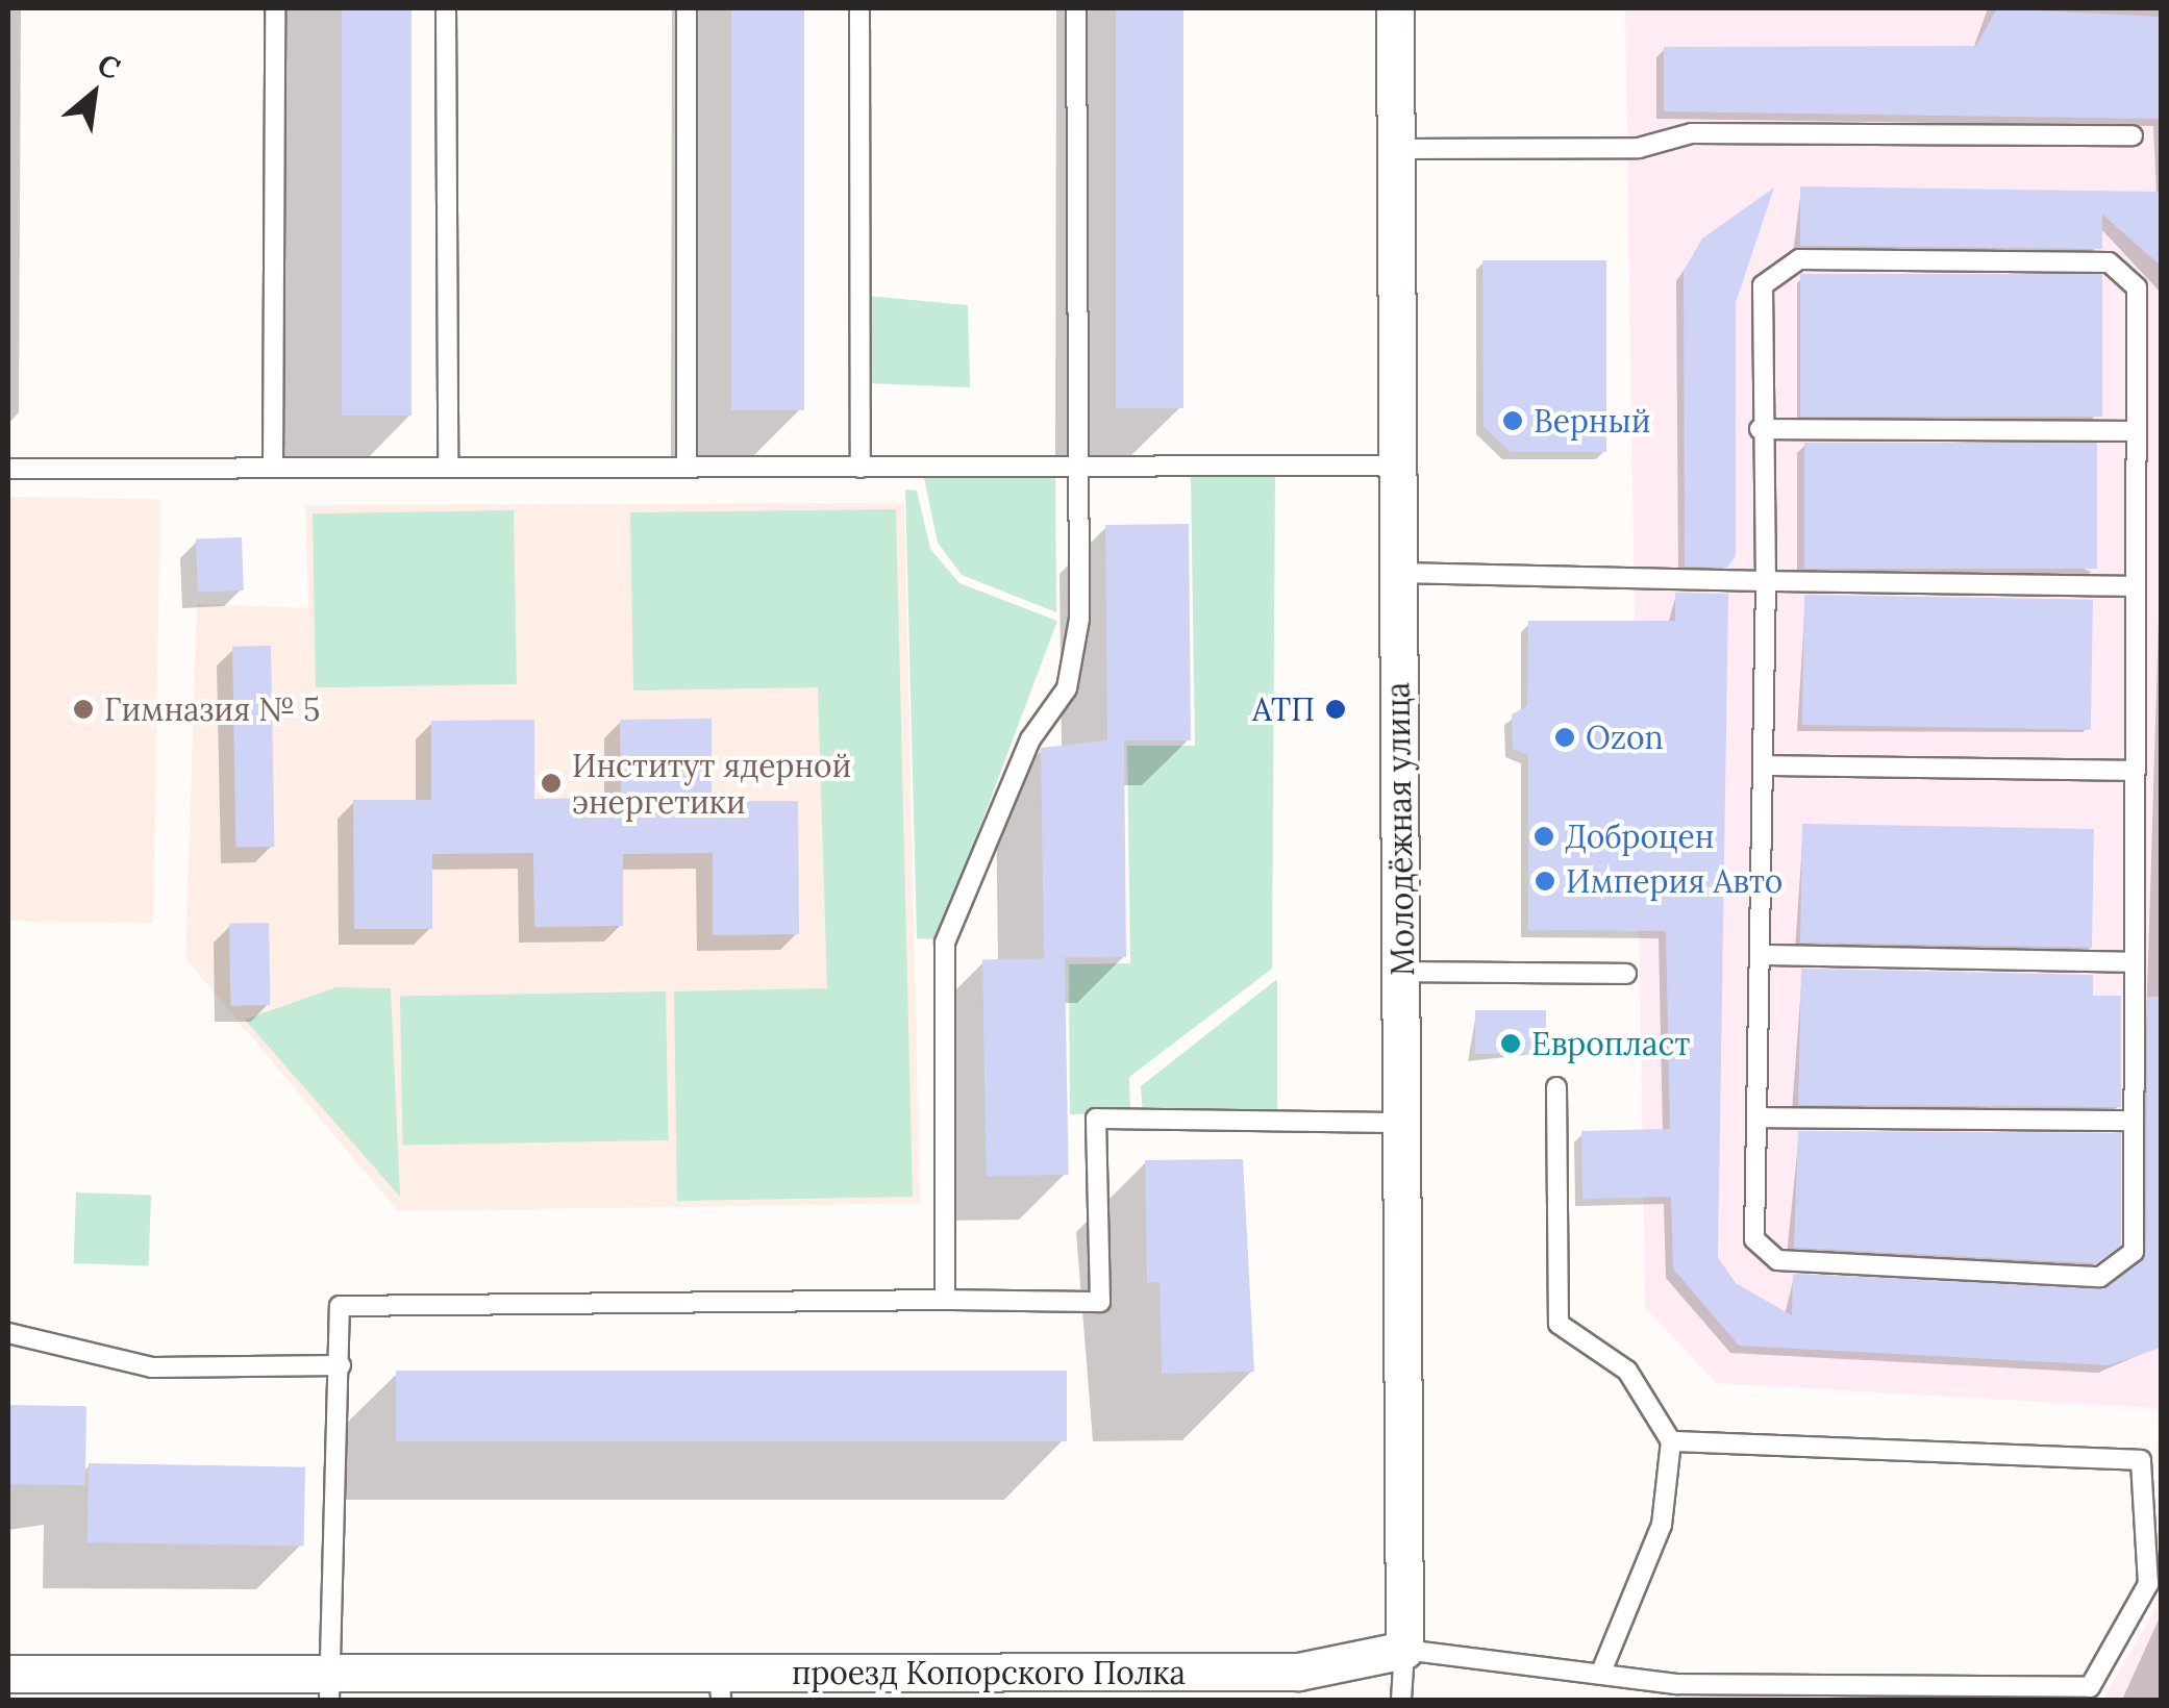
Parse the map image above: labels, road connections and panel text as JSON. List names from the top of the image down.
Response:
{
  "streets": {
    "street": ["Молодёжная улица", "проезд Копорского Полка"]
  },
  "crossings": [
    ["Молодёжная улица", "проезд Копорского Полка"]
  ],
  "places": [
    "Верный",
    "Гимназия № 5",
    "АТП",
    "Ozon",
    "Институт ядерной энергетики",
    "Доброцен",
    "Империя Авто",
    "Европласт"
  ],
  "north": "top right"
}
